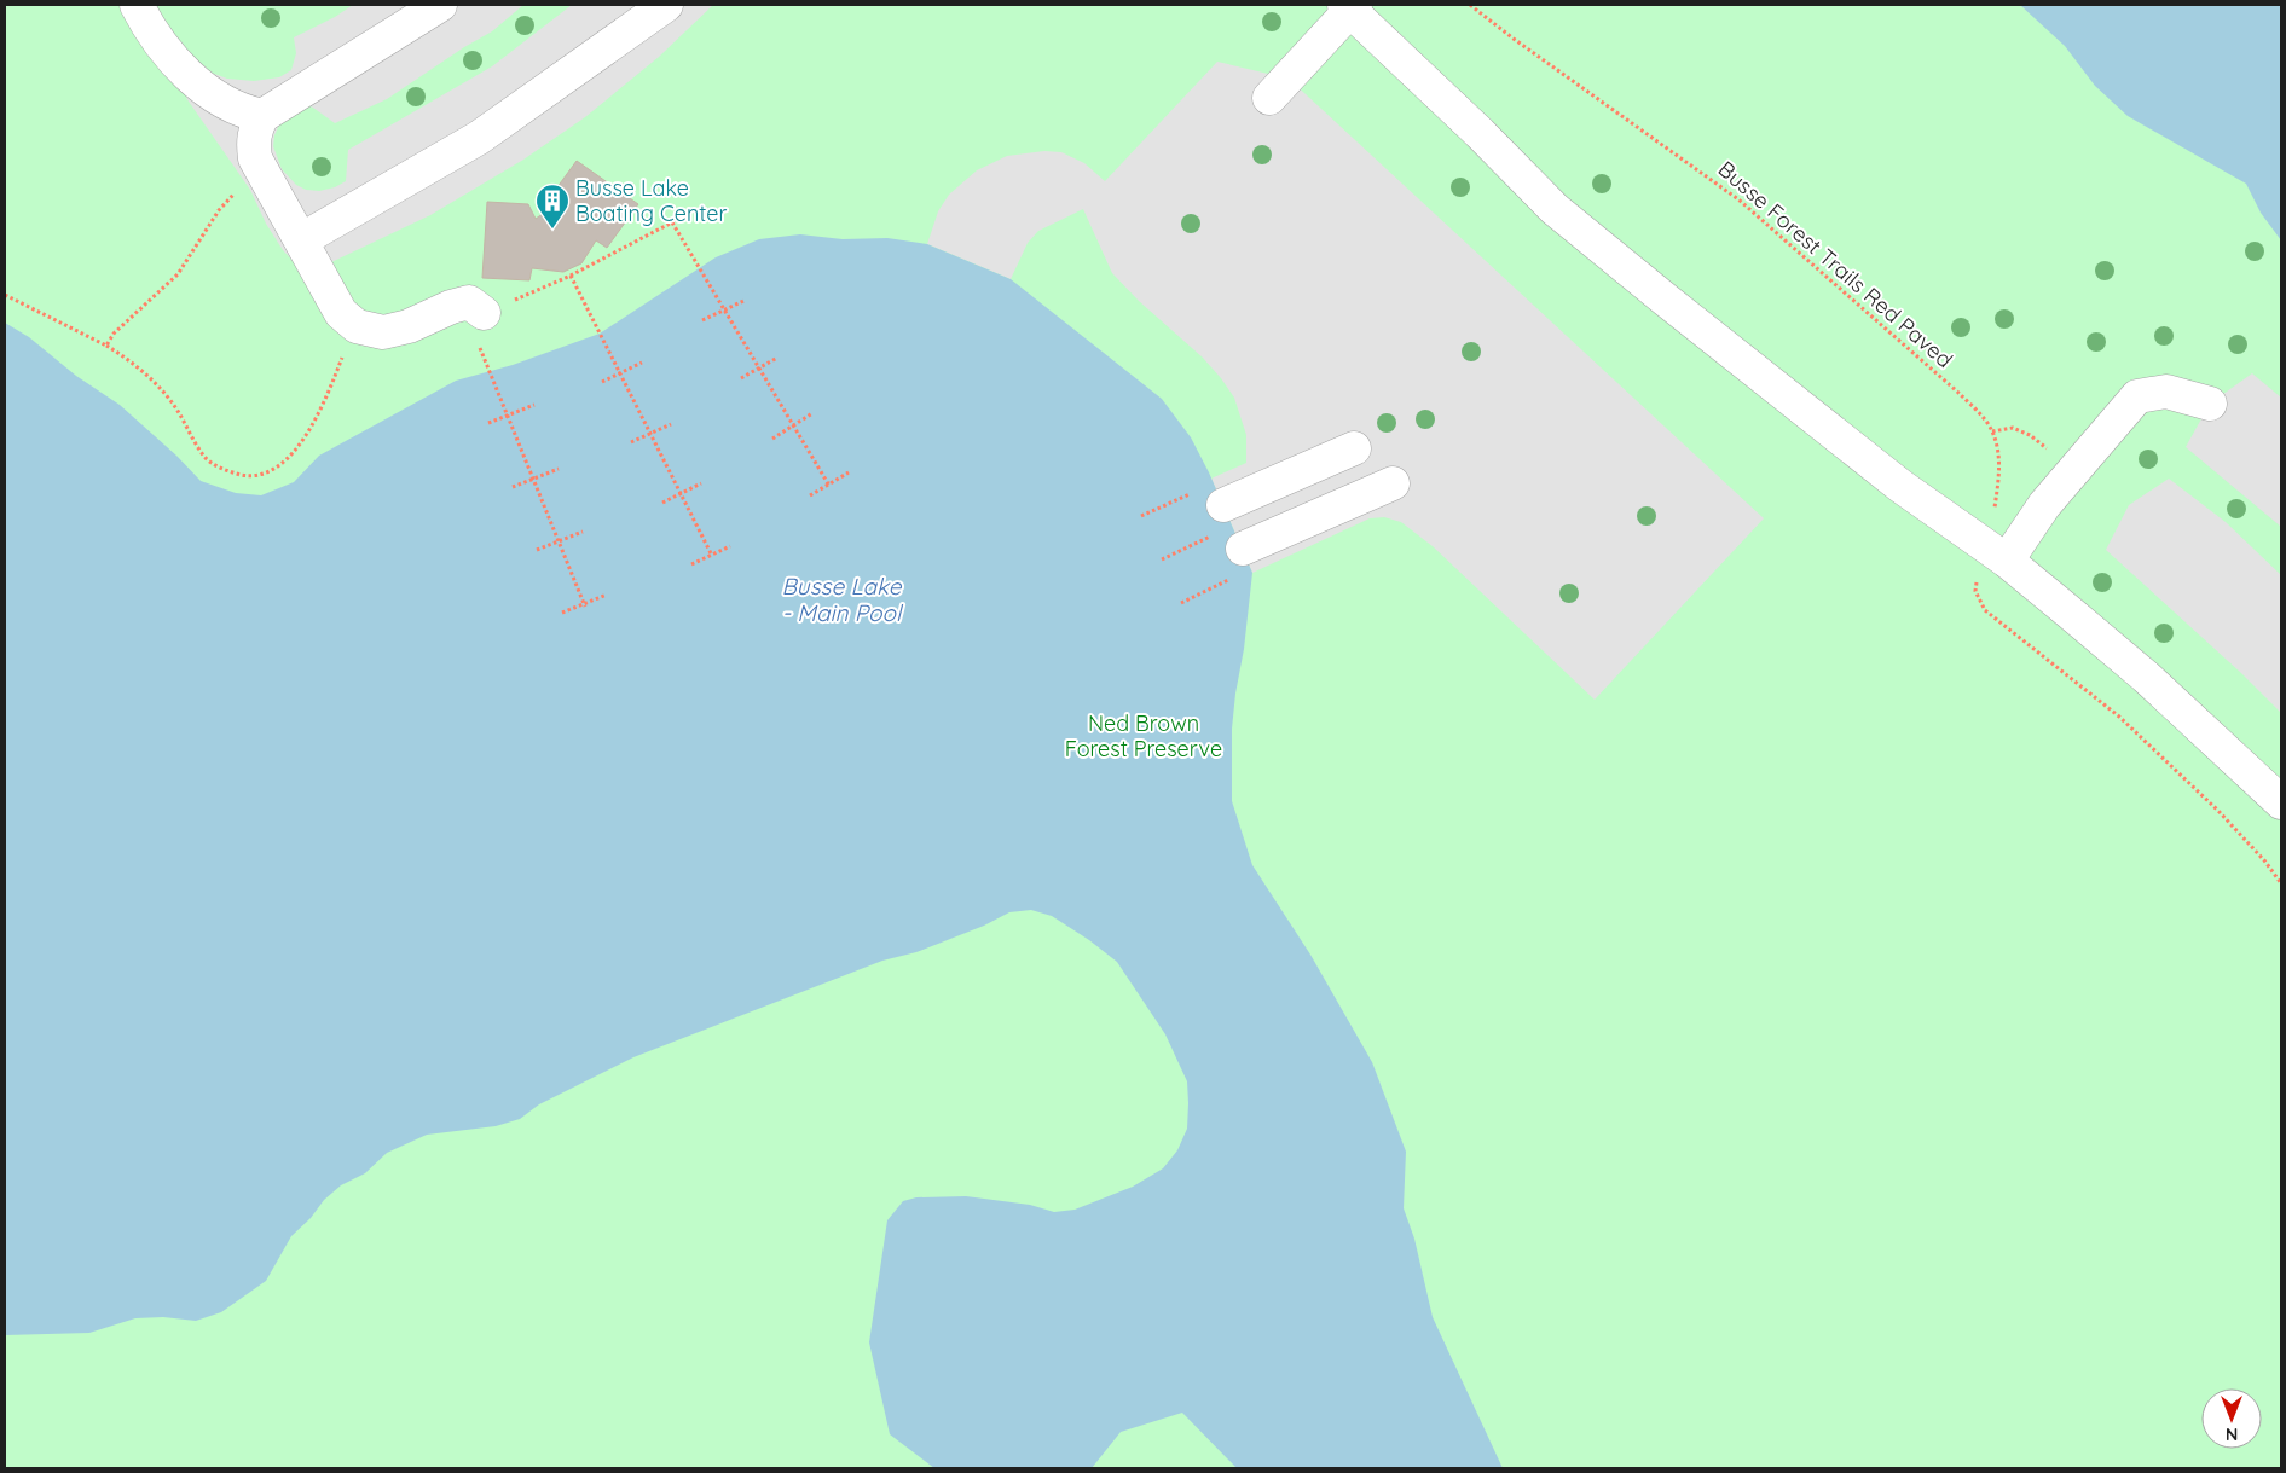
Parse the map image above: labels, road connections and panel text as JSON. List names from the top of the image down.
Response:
{
  "streets": {
    "path": ["Busse Forest Trails Red Paved"]
  },
  "water": ["Busse Lake - Main Pool"],
  "parks": ["Ned Brown Forest Preserve"],
  "places": {
    "building": ["Busse Lake Boating Center"]
  },
  "north": "bottom"
}
